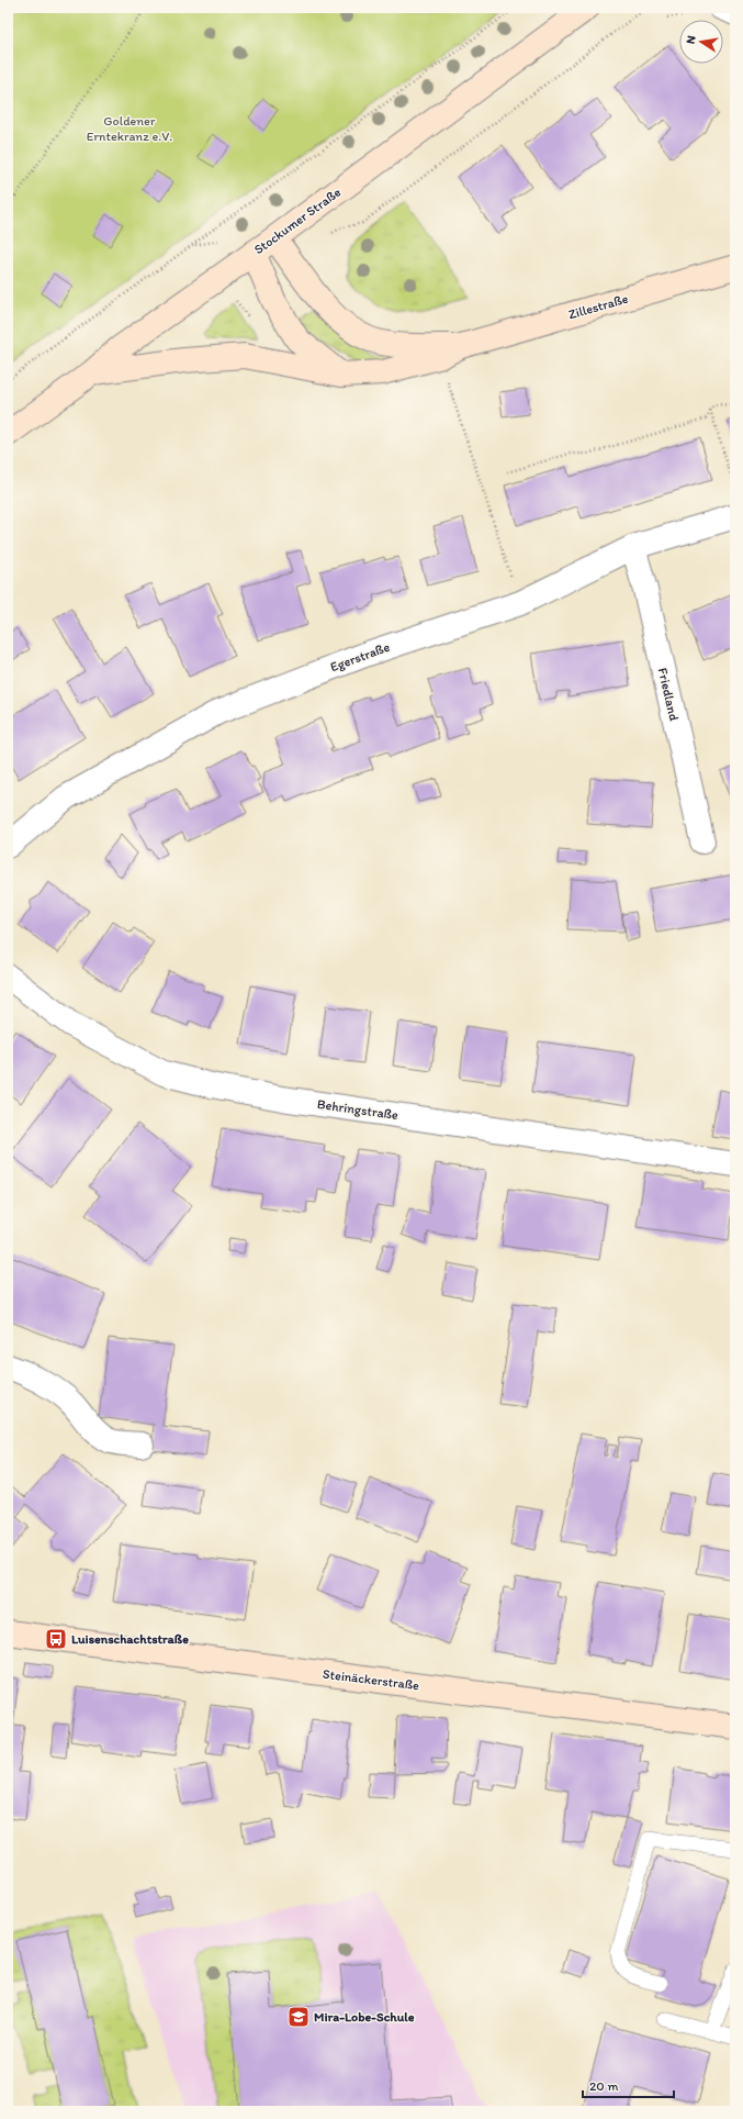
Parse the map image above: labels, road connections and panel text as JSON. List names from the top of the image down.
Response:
{
  "streets": {
    "main road": ["Stockumer Straße", "Zillestraße", "Steinäckerstraße"],
    "street": ["Egerstraße", "Friedland", "Behringstraße"]
  },
  "crossings": [
    ["Stockumer Straße", "Zillestraße"],
    ["Egerstraße", "Friedland"]
  ],
  "parks": ["Goldener Erntekranz e.V."],
  "places": {
    "bus stop": ["Luisenschachtstraße"],
    "school or university": ["Mira-Lobe-Schule"]
  },
  "scale_bar": "20 m",
  "north": "left"
}
